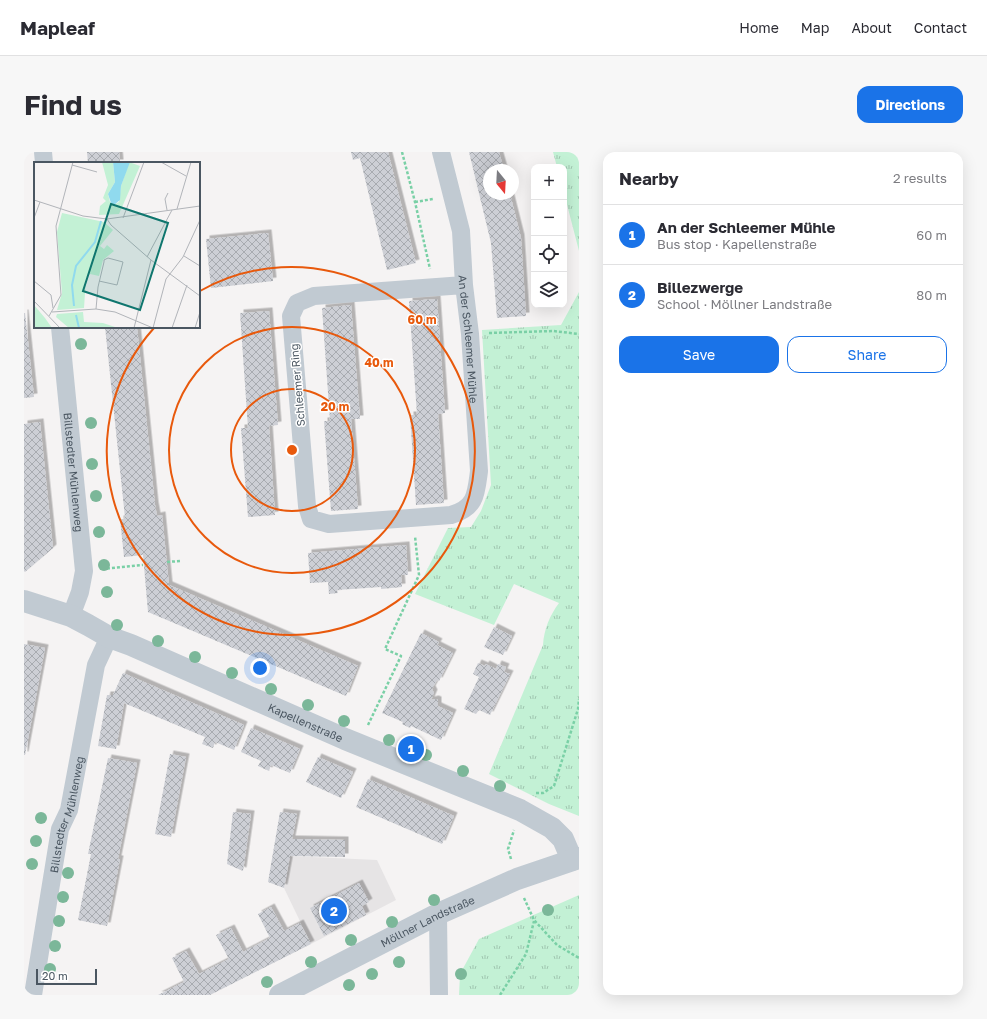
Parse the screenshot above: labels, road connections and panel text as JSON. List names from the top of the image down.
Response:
{
  "streets": {
    "street": [
      "An der Schleemer Mühle",
      "Schleemer Ring",
      "Billstedter Mühlenweg",
      "Kapellenstraße",
      "Möllner Landstraße"
    ]
  },
  "crossings": [
    ["An der Schleemer Mühle", "Schleemer Ring"],
    ["Billstedter Mühlenweg", "Kapellenstraße"],
    ["Kapellenstraße", "Möllner Landstraße"]
  ],
  "scale_bar": "20 m",
  "north": "bottom",
  "page": {
    "header": "Mapleaf",
    "nav": [
      "Home",
      "Map",
      "About",
      "Contact"
    ],
    "buttons": [
      "Directions",
      ["Save", "Share"]
    ],
    "title": "Find us",
    "heading": ["Nearby", "2 results"],
    "map_buttons": ["+", "−"],
    "list": [
      {
        "mark": "1",
        "name": "An der Schleemer Mühle",
        "note": "Bus stop · Kapellenstraße",
        "value": "60 m"
      },
      {
        "mark": "2",
        "name": "Billezwerge",
        "note": "School · Möllner Landstraße",
        "value": "80 m"
      }
    ],
    "pins": ["1", "2"],
    "scale": "20 m"
  },
  "rings": ["60 m", "40 m", "20 m"]
}
